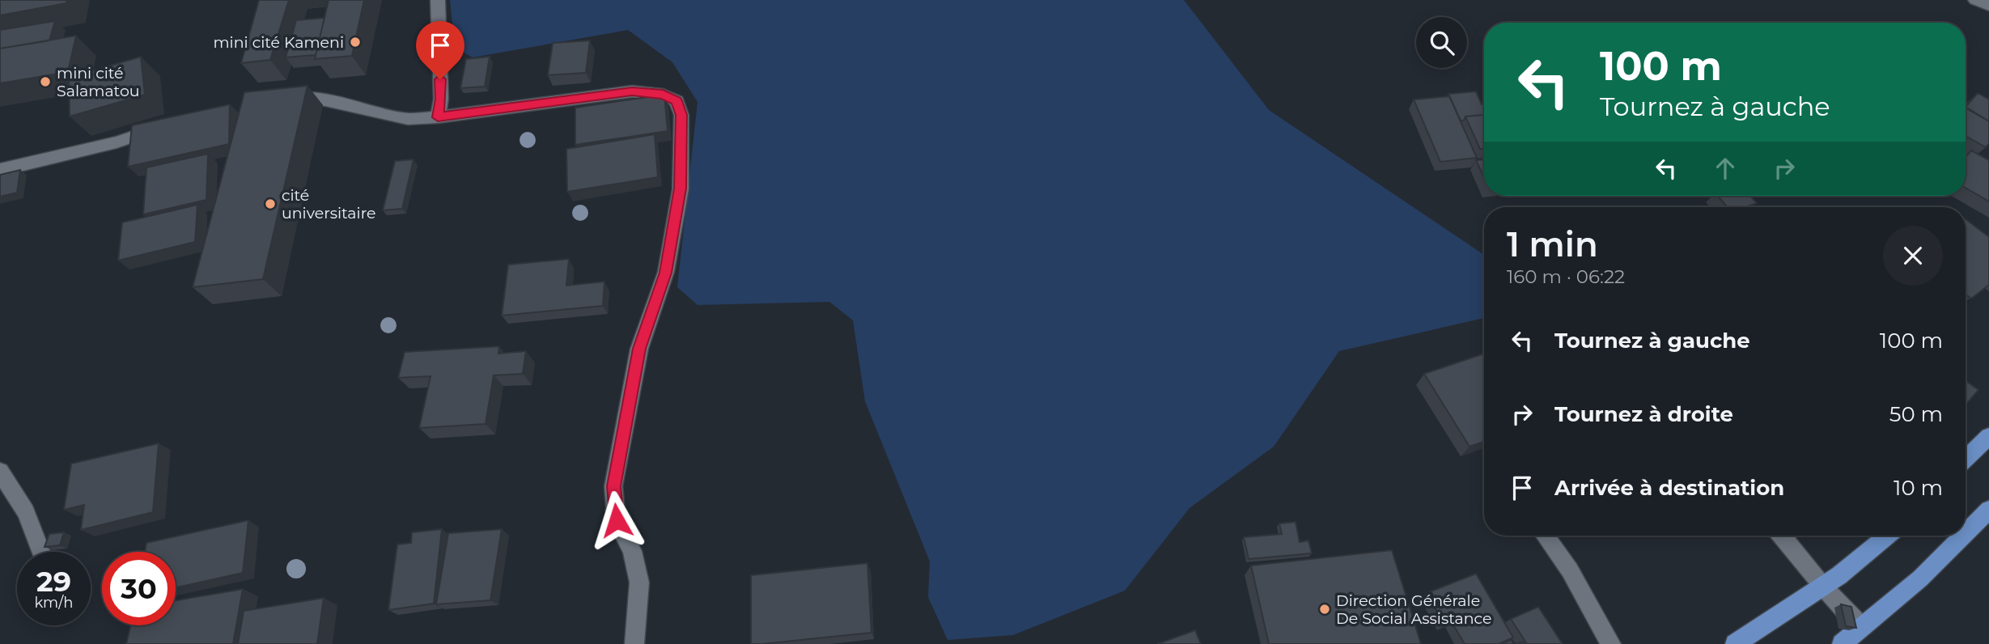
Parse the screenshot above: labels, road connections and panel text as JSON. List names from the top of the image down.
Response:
{
  "places": [
    "mini cité Kameni",
    "mini cité Salamatou",
    "cité universitaire",
    "Direction Générale De Social Assistance"
  ],
  "page": {
    "turn": ["100 m", "Tournez à gauche"],
    "heading": ["1 min", "160 m · 06:22"],
    "list": [
      {
        "name": "Tournez à gauche",
        "value": "100 m"
      },
      {
        "name": "Tournez à droite",
        "value": "50 m"
      },
      {
        "name": "Arrivée à destination",
        "value": "10 m"
      }
    ],
    "speed": "29 km/h",
    "limit": "30"
  }
}
